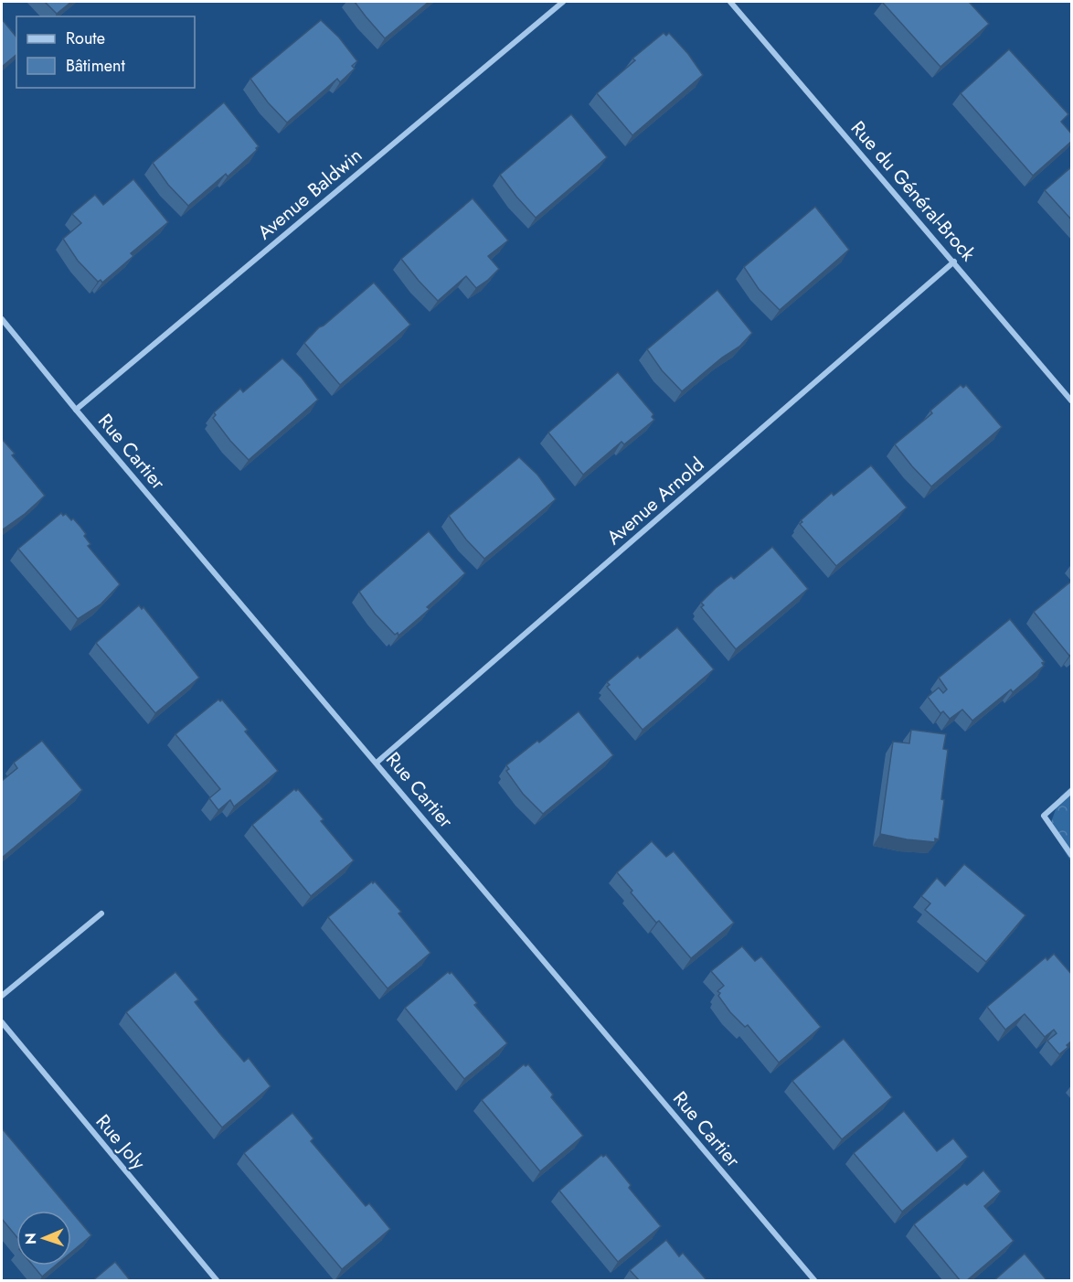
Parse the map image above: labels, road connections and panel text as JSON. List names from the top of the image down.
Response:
{
  "streets": {
    "street": [
      "Rue du Général-Brock",
      "Avenue Baldwin",
      "Rue Cartier",
      "Avenue Arnold",
      "Rue Joly"
    ]
  },
  "crossings": [
    ["Rue du Général-Brock", "Avenue Arnold"],
    ["Avenue Baldwin", "Rue Cartier"],
    ["Rue Cartier", "Avenue Arnold"]
  ],
  "legend": ["Route", "Bâtiment"],
  "north": "left"
}
